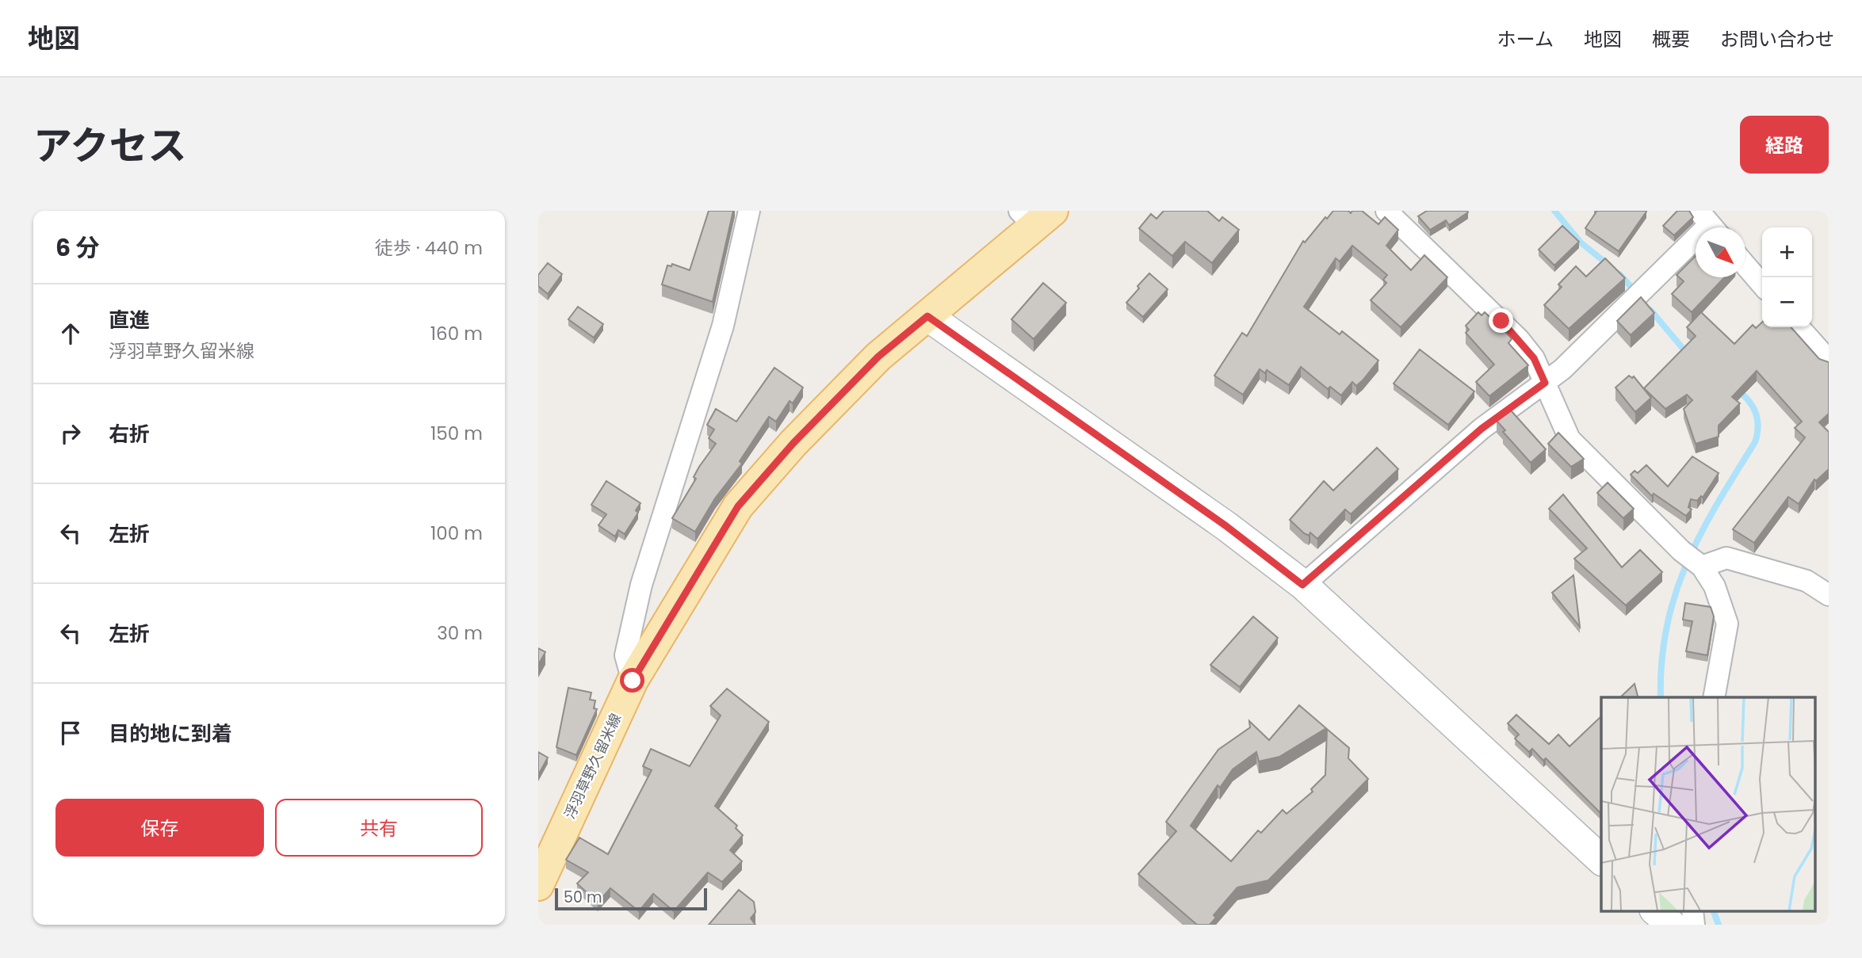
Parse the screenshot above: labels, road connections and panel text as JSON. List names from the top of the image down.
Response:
{
  "streets": {
    "main road": ["浮羽草野久留米線"]
  },
  "scale_bar": "50 m",
  "north": "bottom right",
  "page": {
    "header": "地図",
    "nav": [
      "ホーム",
      "地図",
      "概要",
      "お問い合わせ"
    ],
    "title": "アクセス",
    "buttons": [
      "経路",
      ["保存", "共有"]
    ],
    "heading": ["6 分", "徒歩 · 440 m"],
    "map_buttons": ["+", "−"],
    "list": [
      ["直進", "浮羽草野久留米線", "160 m"],
      ["右折", "150 m"],
      ["左折", "100 m"],
      ["左折", "30 m"],
      "目的地に到着"
    ],
    "scale": "50 m"
  }
}
